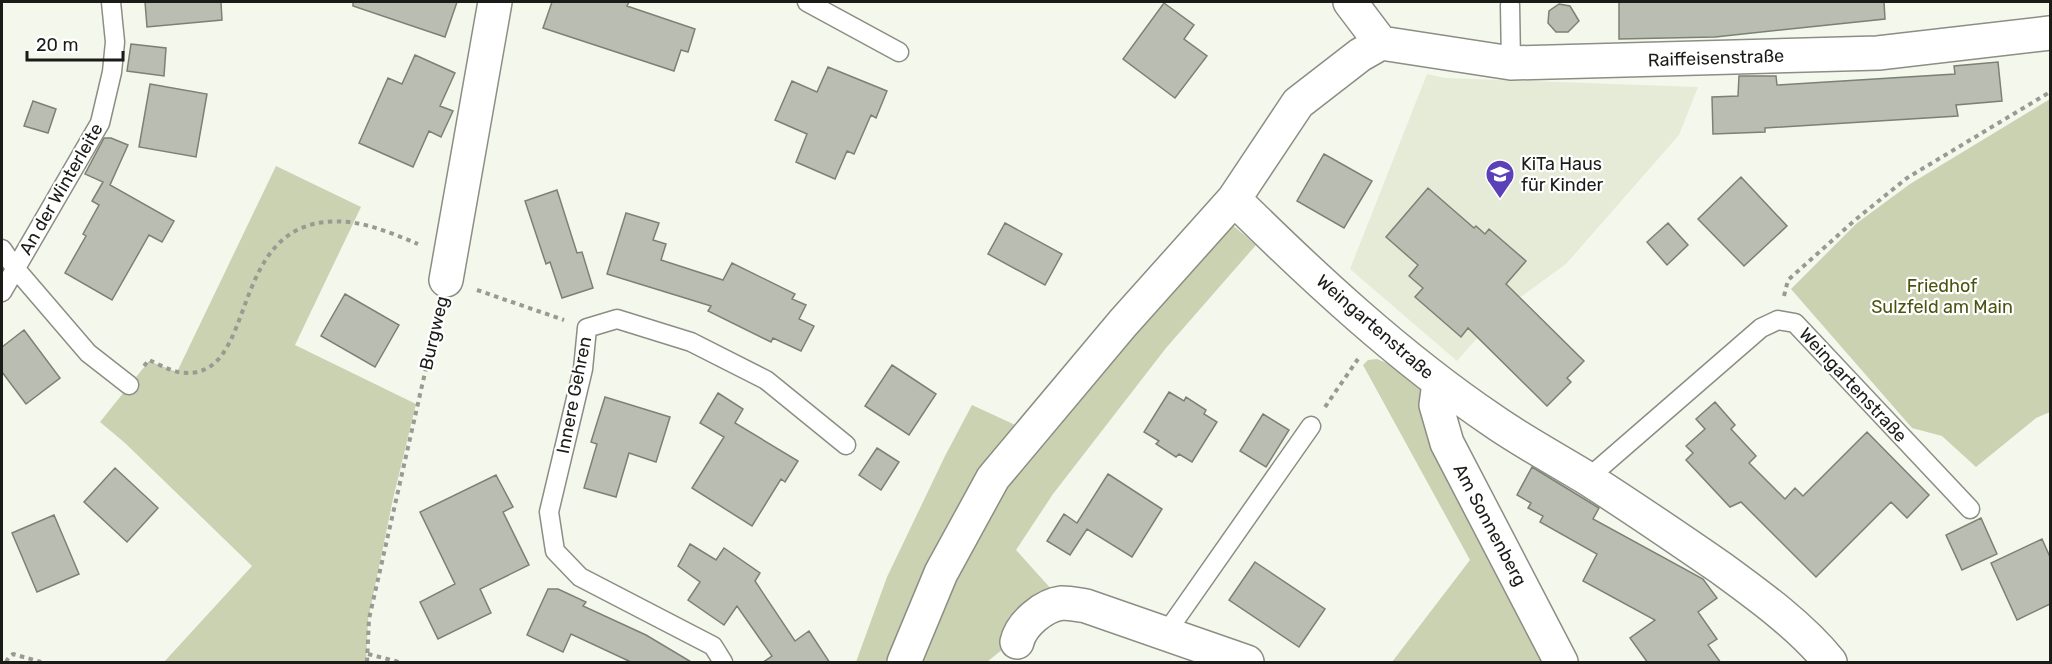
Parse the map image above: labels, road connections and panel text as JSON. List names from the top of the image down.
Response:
{
  "streets": {
    "street": [
      "Raiffeisenstraße",
      "Weingartenstraße",
      "Burgweg",
      "Am Sonnenberg"
    ],
    "lane": ["An der Winterleite", "Innere Gehren"]
  },
  "crossings": [
    ["Weingartenstraße", "Am Sonnenberg"]
  ],
  "parks": ["Friedhof Sulzfeld am Main"],
  "places": {
    "school or university": ["KiTa Haus für Kinder"]
  },
  "scale_bar": "20 m"
}
